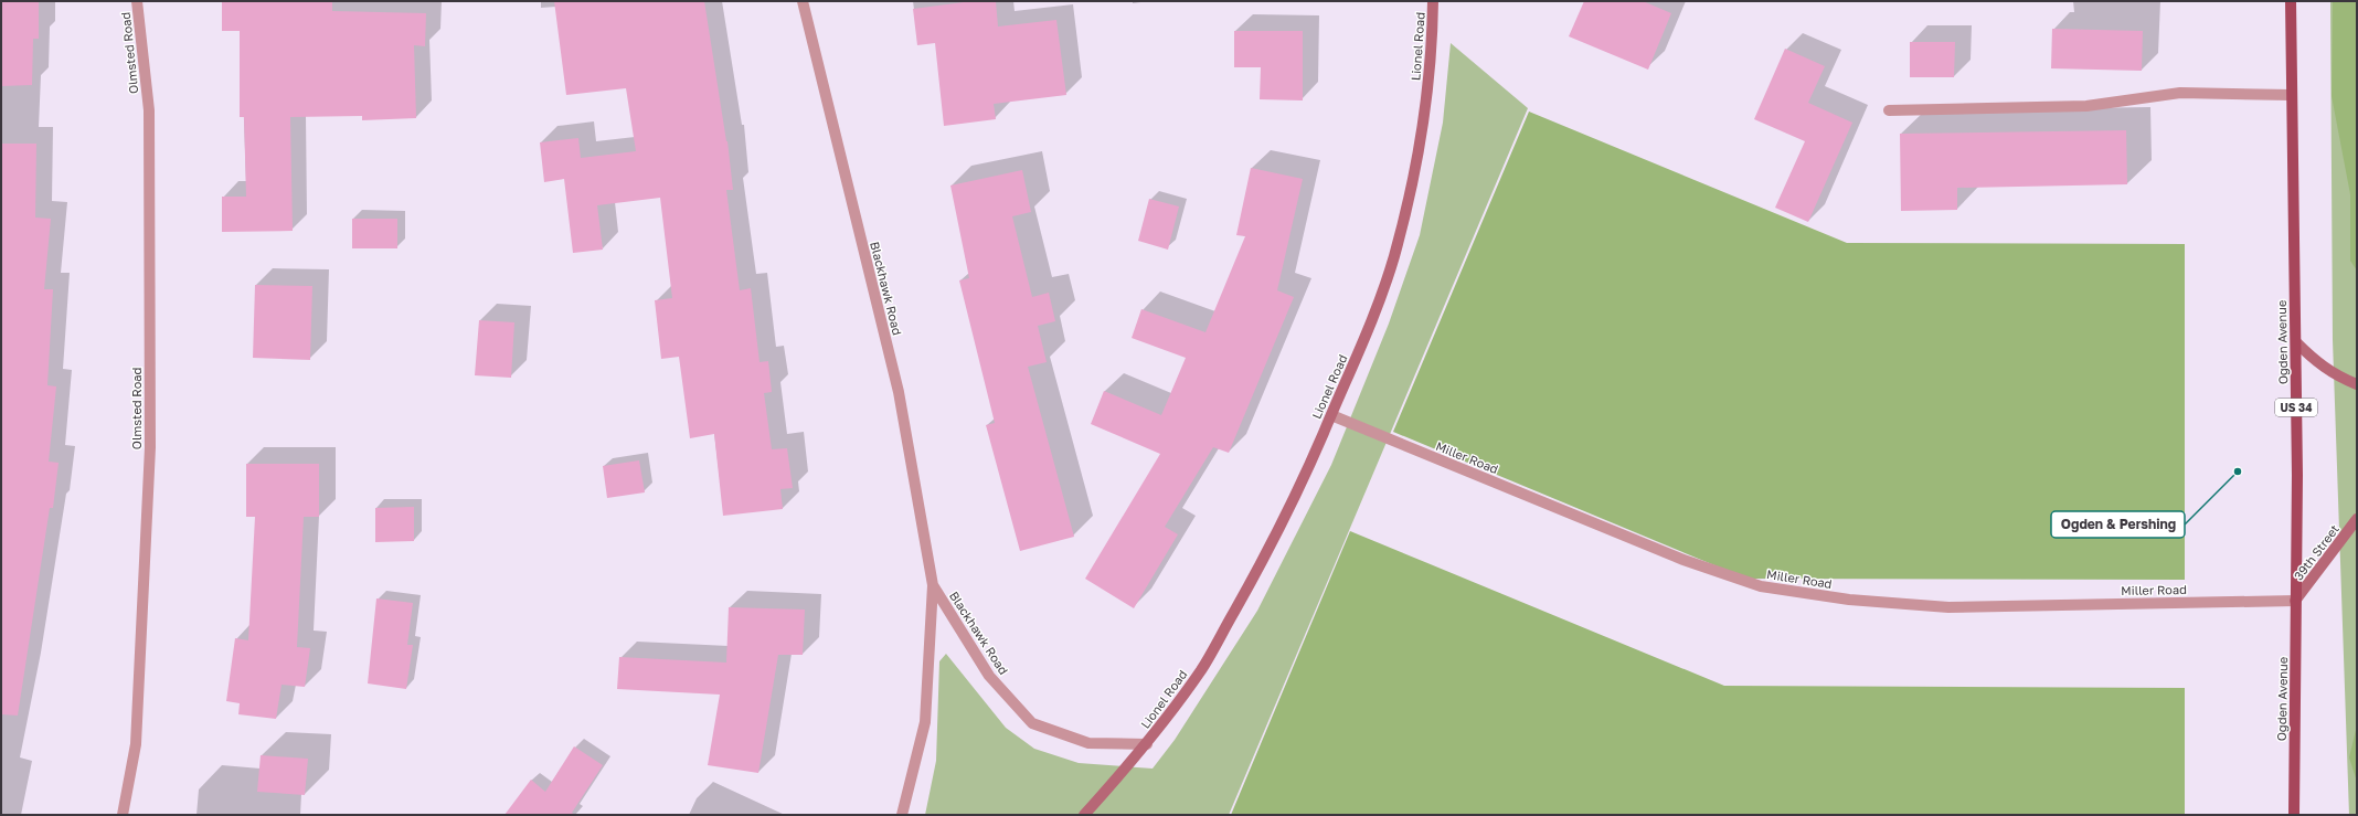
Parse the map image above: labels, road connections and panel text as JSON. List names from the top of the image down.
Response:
{
  "streets": {
    "main road": ["Ogden Avenue", "US 34"],
    "street": [
      "Lionel Road",
      "Olmsted Road",
      "Blackhawk Road",
      "Miller Road",
      "39th Street"
    ]
  },
  "crossings": [
    ["Lionel Road", "Blackhawk Road"],
    ["Lionel Road", "Miller Road"],
    ["Ogden Avenue", "Miller Road"],
    ["Ogden Avenue", "39th Street"],
    ["Miller Road", "39th Street"]
  ],
  "places": ["Ogden & Pershing"]
}
